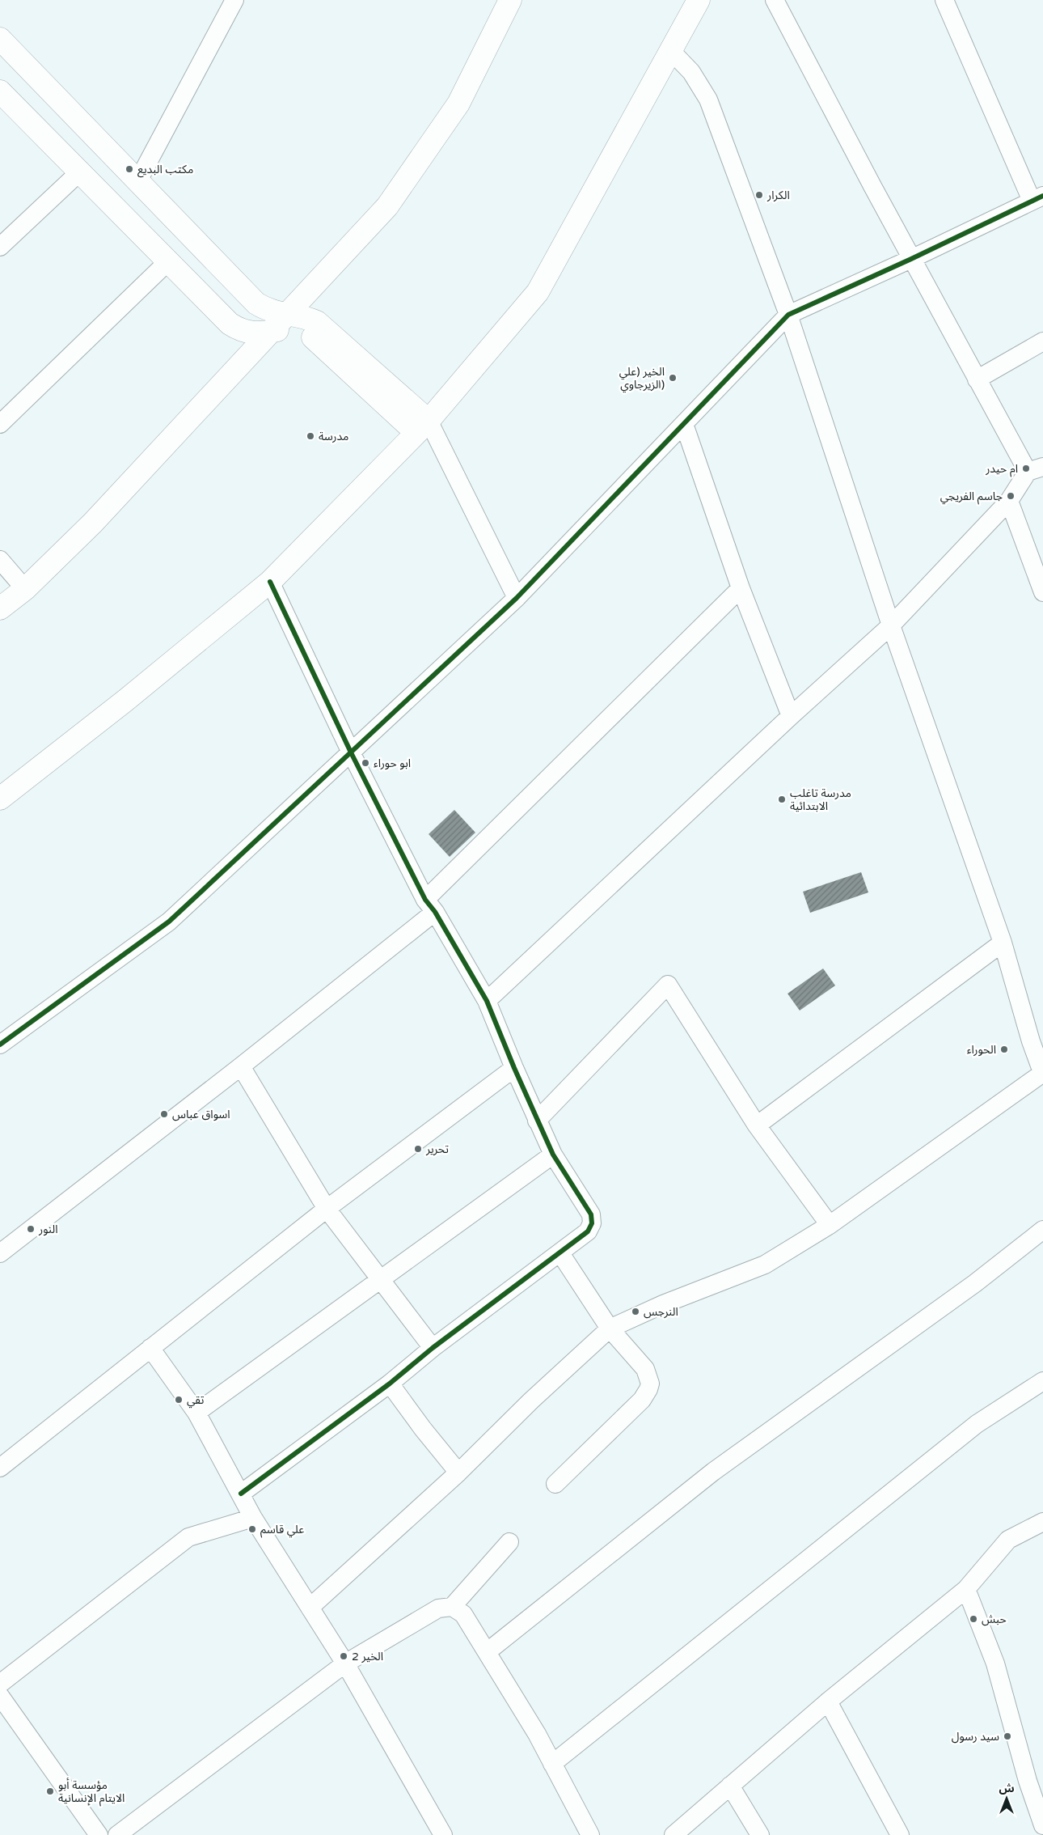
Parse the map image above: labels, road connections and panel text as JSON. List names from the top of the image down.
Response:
{
  "places": [
    "مكتب البديع",
    "الكرار",
    "الخير (علي الزيرجاوي)",
    "مدرسة",
    "ام حيدر",
    "جاسم الفريجي",
    "ابو حوراء",
    "مدرسة تاغلب الابتدائية",
    "الحوراء",
    "اسواق عباس",
    "تحرير",
    "النور",
    "النرجس",
    "تقي",
    "علي قاسم",
    "حبش",
    "الخير 2",
    "سيد رسول",
    "مؤسسة أبو الايتام الإنسانية"
  ],
  "north": "top"
}
